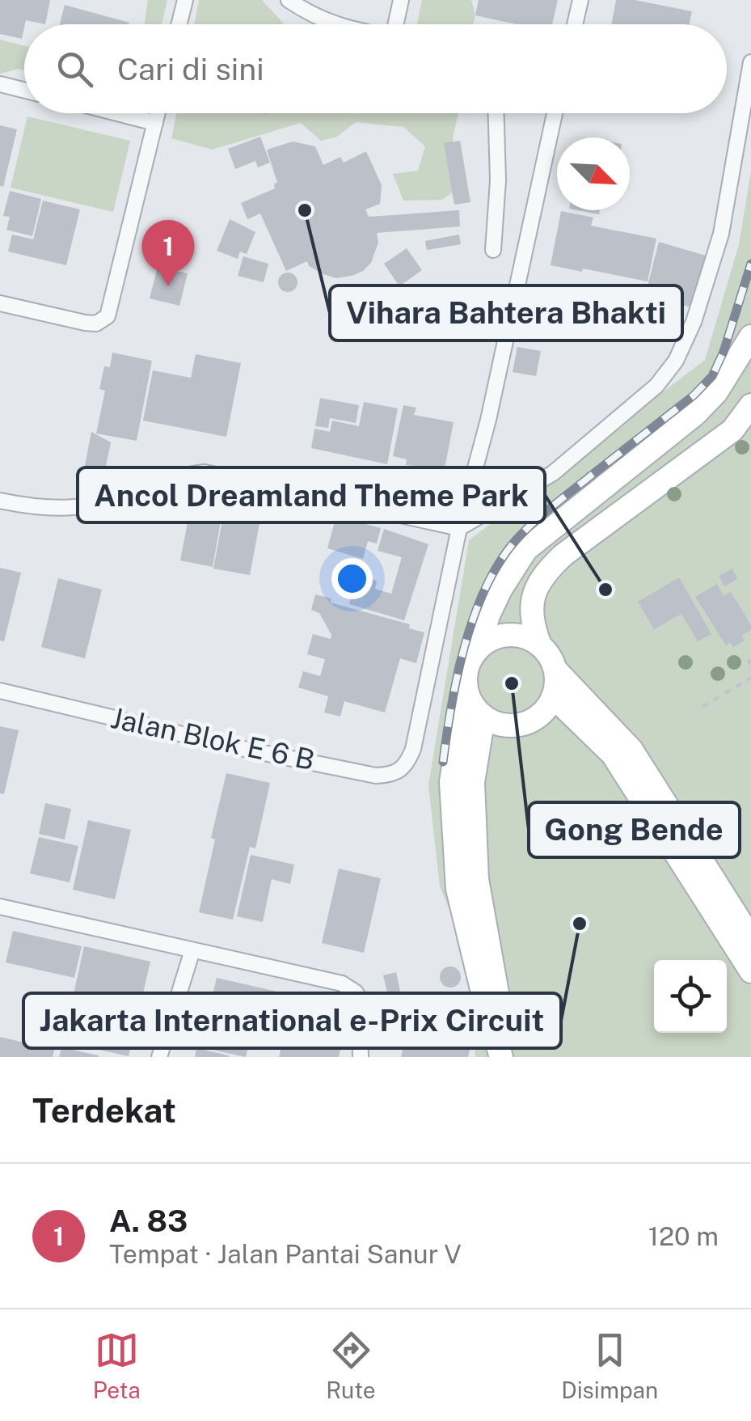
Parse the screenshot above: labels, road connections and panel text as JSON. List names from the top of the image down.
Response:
{
  "streets": {
    "street": ["Jalan Blok E 6 B"]
  },
  "places": [
    "Vihara Bahtera Bhakti",
    "Ancol Dreamland Theme Park",
    "Gong Bende",
    "Jakarta International e-Prix Circuit"
  ],
  "north": "bottom right",
  "page": {
    "search": "Cari di sini",
    "pins": "1",
    "heading": "Terdekat",
    "list": [
      {
        "mark": "1",
        "name": "A. 83",
        "note": "Tempat · Jalan Pantai Sanur V",
        "value": "120 m"
      }
    ],
    "nav": ["Peta", "Rute", "Disimpan"]
  }
}
